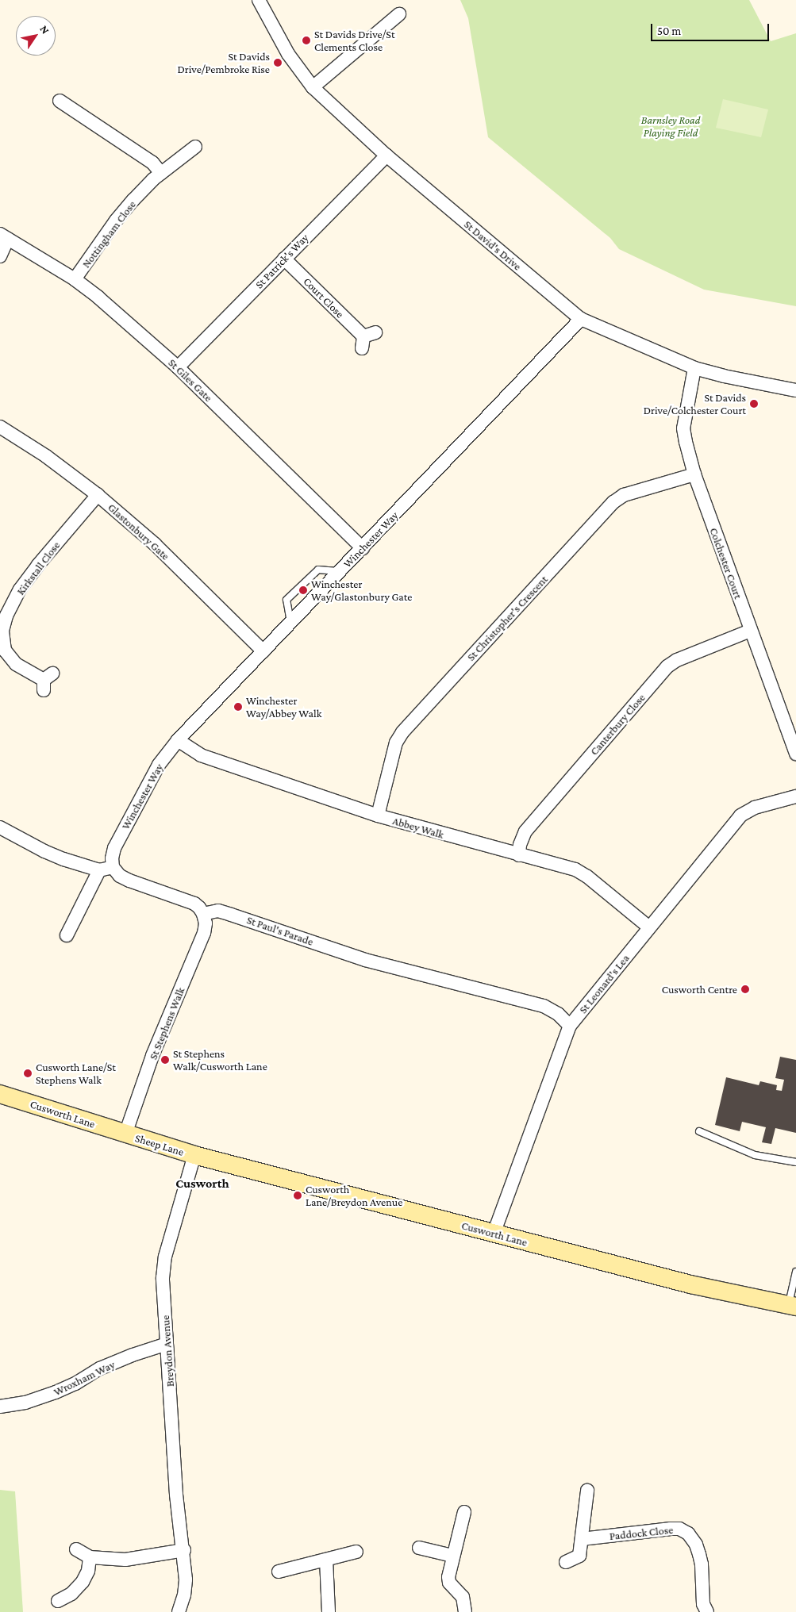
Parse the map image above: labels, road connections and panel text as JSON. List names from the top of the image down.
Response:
{
  "streets": {
    "street": [
      "Nottingham Close",
      "St David's Drive",
      "St Patrick's Way",
      "Court Close",
      "St Giles Gate",
      "Glastonbury Gate",
      "Winchester Way",
      "Colchester Court",
      "Kirkstall Close",
      "St Christopher's Crescent",
      "Canterbury Close",
      "Abbey Walk",
      "St Paul's Parade",
      "St Leonard's Lea",
      "St Stephens Walk",
      "Cusworth Lane",
      "Sheep Lane",
      "Breydon Avenue",
      "Wroxham Way",
      "Paddock Close"
    ]
  },
  "crossings": [
    ["Nottingham Close", "St Giles Gate"],
    ["St David's Drive", "St Patrick's Way"],
    ["St David's Drive", "Winchester Way"],
    ["St David's Drive", "Colchester Court"],
    ["St Patrick's Way", "Court Close"],
    ["St Patrick's Way", "St Giles Gate"],
    ["St Giles Gate", "Winchester Way"],
    ["Glastonbury Gate", "Winchester Way"],
    ["Glastonbury Gate", "Kirkstall Close"],
    ["Winchester Way", "Abbey Walk"],
    ["Colchester Court", "St Christopher's Crescent"],
    ["Colchester Court", "Canterbury Close"],
    ["St Christopher's Crescent", "Abbey Walk"],
    ["Canterbury Close", "Abbey Walk"],
    ["Abbey Walk", "St Leonard's Lea"],
    ["St Paul's Parade", "St Leonard's Lea"],
    ["St Paul's Parade", "St Stephens Walk"],
    ["St Leonard's Lea", "Cusworth Lane"],
    ["St Stephens Walk", "Cusworth Lane"],
    ["St Stephens Walk", "Sheep Lane"],
    ["Cusworth Lane", "Sheep Lane"],
    ["Cusworth Lane", "Breydon Avenue"],
    ["Sheep Lane", "Breydon Avenue"],
    ["Breydon Avenue", "Wroxham Way"]
  ],
  "districts": ["Cusworth"],
  "parks": ["Barnsley Road Playing Field"],
  "places": [
    "St Davids Drive/St Clements Close",
    "St Davids Drive/Pembroke Rise",
    "St Davids Drive/Colchester Court",
    "Winchester Way/Glastonbury Gate",
    "Winchester Way/Abbey Walk",
    "Cusworth Centre",
    "St Stephens Walk/Cusworth Lane",
    "Cusworth Lane/St Stephens Walk",
    "Cusworth Lane/Breydon Avenue"
  ],
  "scale_bar": "50 m",
  "north": "top right"
}
